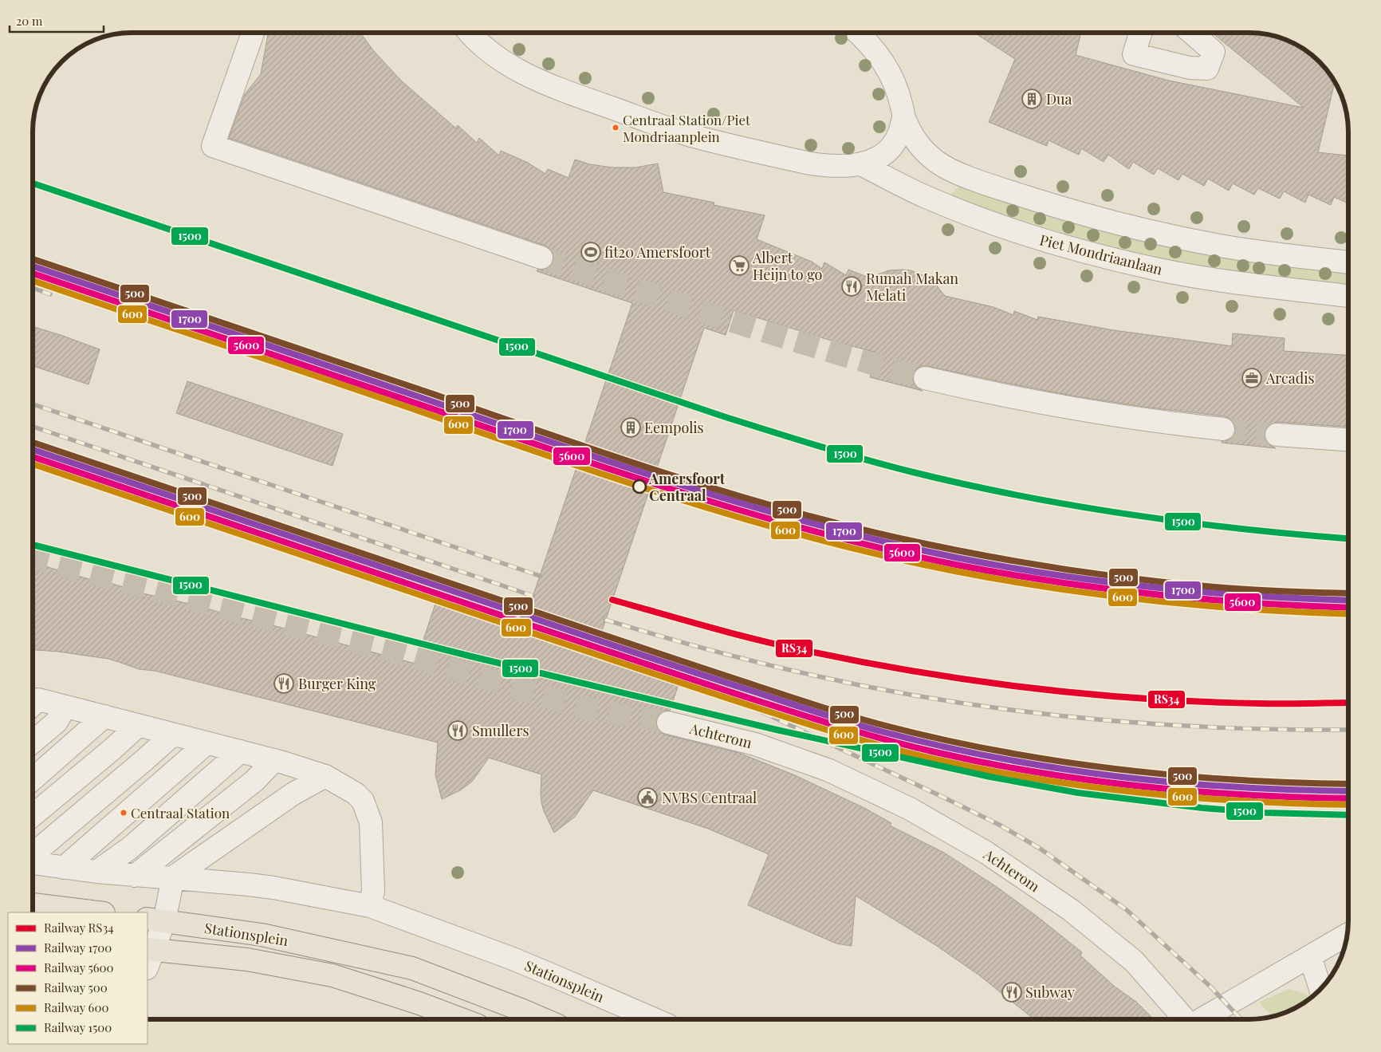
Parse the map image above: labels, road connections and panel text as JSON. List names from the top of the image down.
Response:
{
  "streets": {
    "main road": ["Stationsplein"],
    "street": ["Piet Mondriaanlaan", "Achterom"]
  },
  "places": {
    "building": ["Dua", "Eempolis"],
    "other": ["Centraal Station/Piet Mondriaanplein", "Amersfoort Centraal", "Centraal Station"],
    "sports": ["fit20 Amersfoort"],
    "supermarket": ["Albert Heijn to go"],
    "restaurant": [
      "Rumah Makan Melati",
      "Burger King",
      "Smullers",
      "Subway"
    ],
    "office": ["Arcadis"],
    "public building": ["NVBS Centraal"]
  },
  "lines": [
    "rail line 1500",
    "rail line 500",
    "rail line 1700",
    "rail line 5600",
    "rail line 600",
    "rail line RS34"
  ],
  "legend": [
    "Railway RS34",
    "Railway 1700",
    "Railway 5600",
    "Railway 500",
    "Railway 600",
    "Railway 1500"
  ],
  "scale_bar": "20 m"
}
